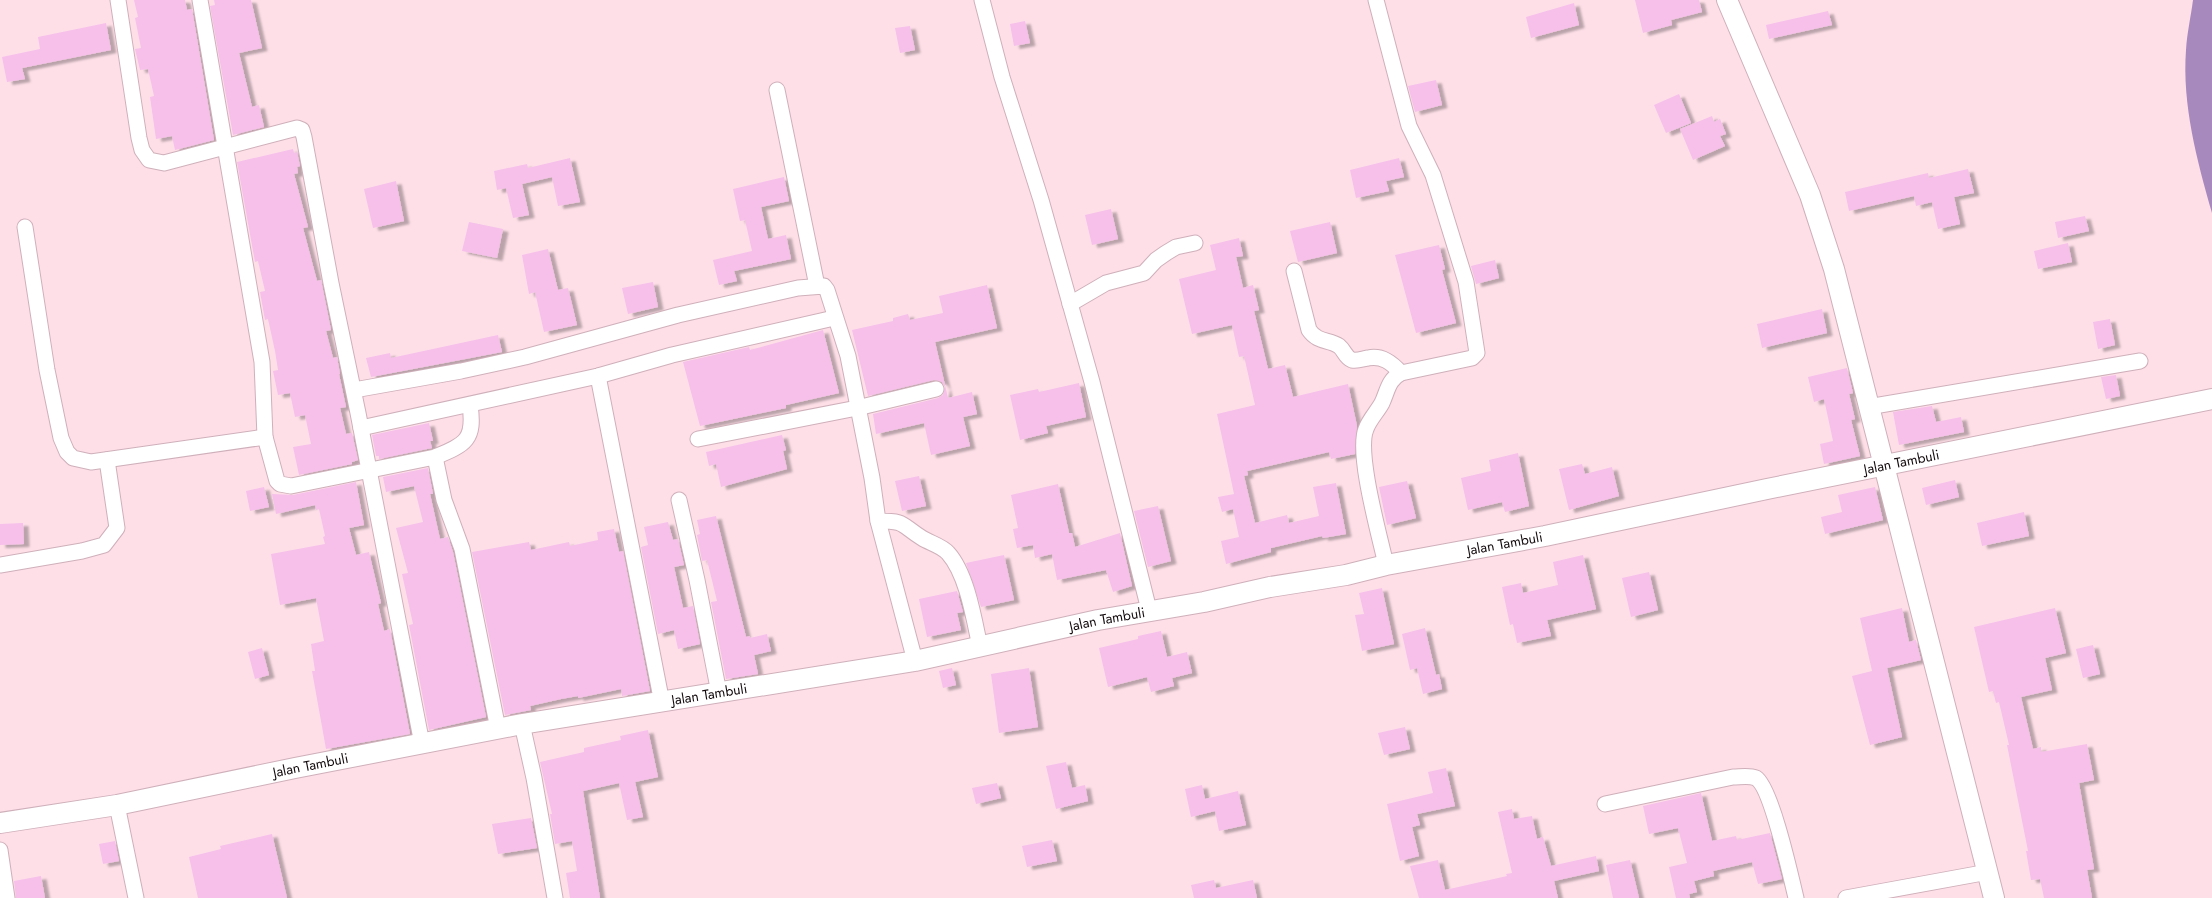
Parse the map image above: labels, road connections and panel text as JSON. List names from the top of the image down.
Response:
{
  "streets": {
    "street": ["Jalan Tambuli"]
  }
}
